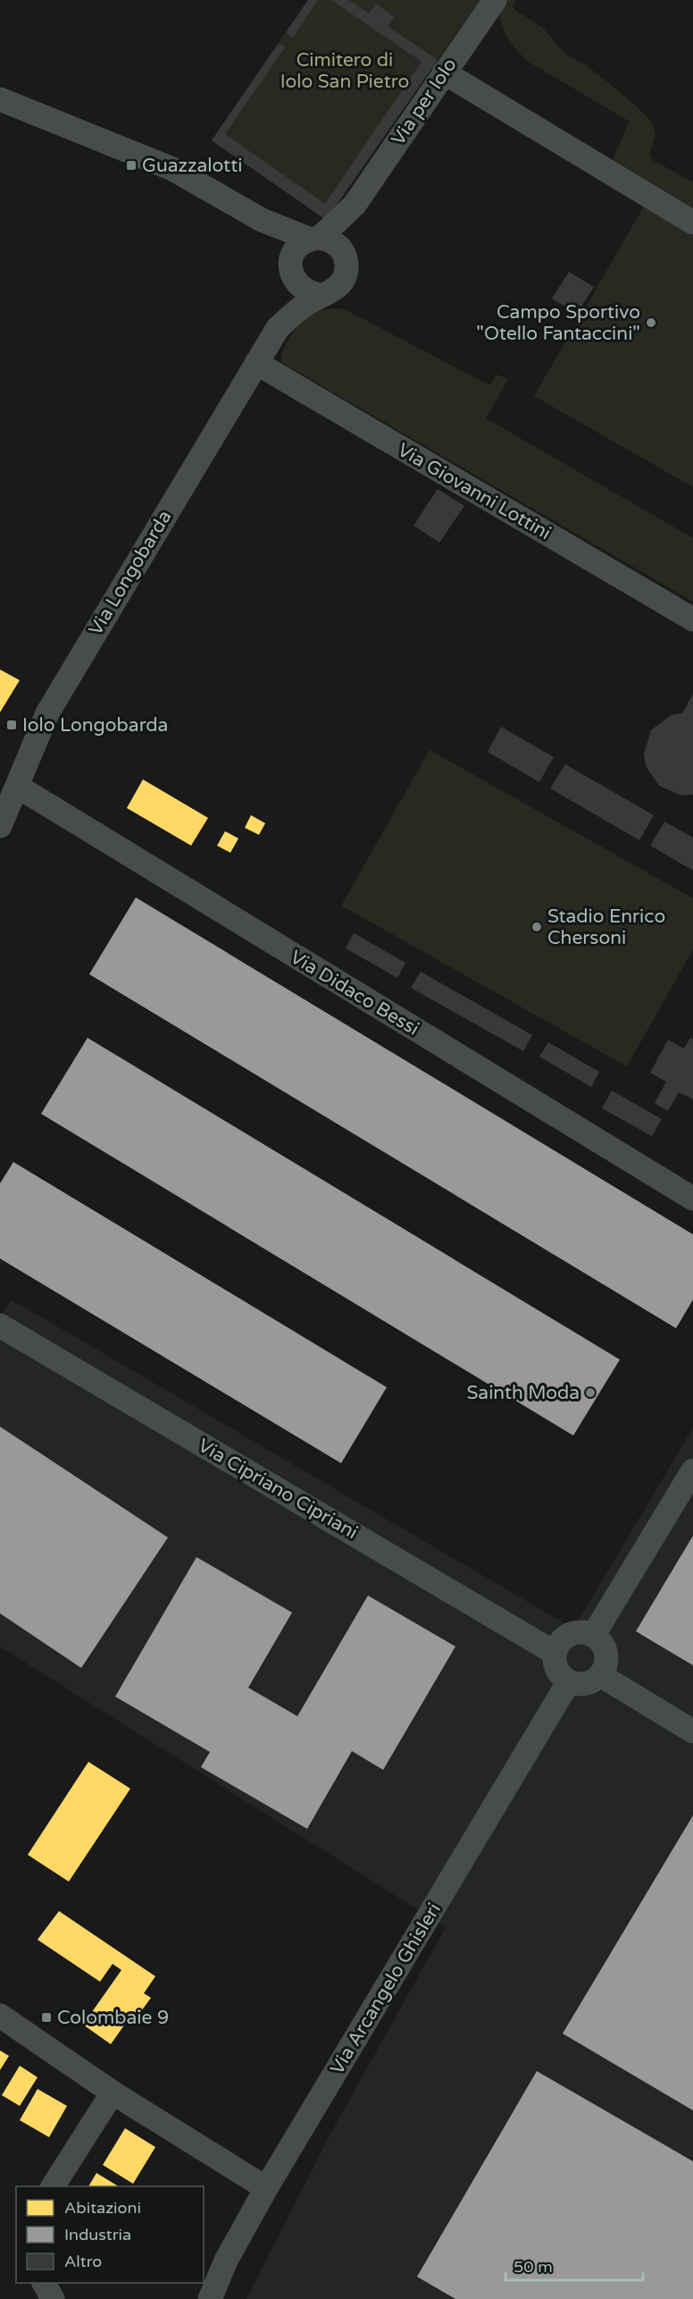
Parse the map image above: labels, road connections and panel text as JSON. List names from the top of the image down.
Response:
{
  "streets": {
    "street": [
      "Via per Iolo",
      "Via Giovanni Lottini",
      "Via Longobarda",
      "Via Didaco Bessi",
      "Via Cipriano Cipriani",
      "Via Arcangelo Ghisleri"
    ]
  },
  "crossings": [
    ["Via per Iolo", "Via Longobarda"],
    ["Via Giovanni Lottini", "Via Longobarda"],
    ["Via Longobarda", "Via Didaco Bessi"],
    ["Via Cipriano Cipriani", "Via Arcangelo Ghisleri"]
  ],
  "parks": ["Cimitero di Iolo San Pietro"],
  "places": {
    "transit": ["Guazzalotti", "Iolo Longobarda", "Colombaie 9"],
    "other": ["Campo Sportivo \"Otello Fantaccini\"", "Stadio Enrico Chersoni", "Sainth Moda"]
  },
  "legend": ["Abitazioni", "Industria", "Altro"],
  "scale_bar": "50 m"
}
